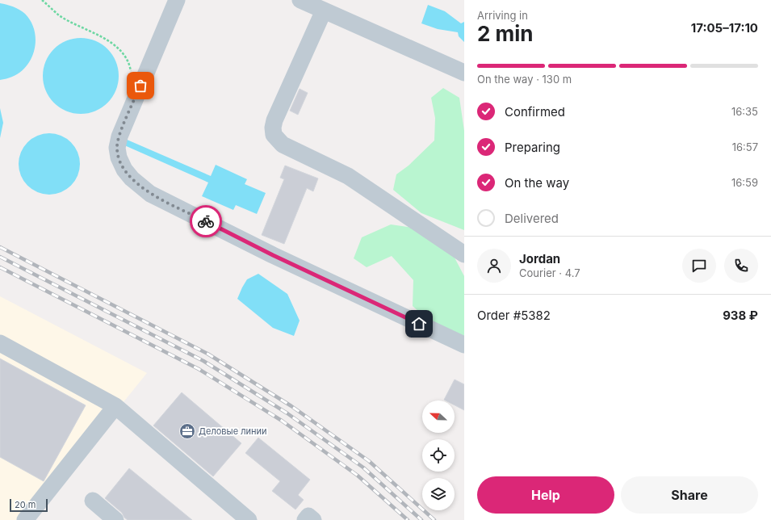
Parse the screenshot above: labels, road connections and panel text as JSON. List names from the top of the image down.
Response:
{
  "places": {
    "office": ["Деловые линии"]
  },
  "scale_bar": "20 m",
  "north": "left",
  "page": {
    "heading": ["2 min", "Arriving in", "17:05–17:10"],
    "panel": [
      "Jordan",
      "Courier · 4.7",
      "Order #5382",
      "938 ₽"
    ],
    "bar": "On the way · 130 m",
    "list": [
      ["Confirmed", "16:35"],
      ["Preparing", "16:57"],
      ["On the way", "16:59"],
      "Delivered"
    ],
    "buttons": ["Help", "Share"],
    "scale": "20 m"
  }
}
